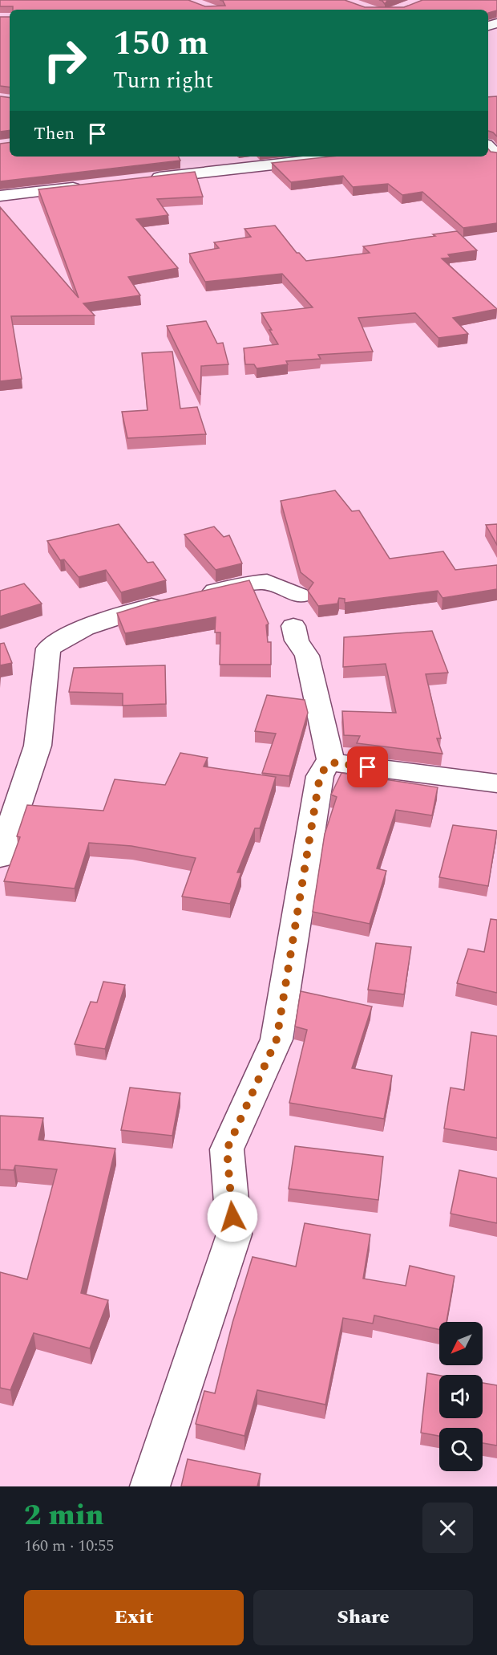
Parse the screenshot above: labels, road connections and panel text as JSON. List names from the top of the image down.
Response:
{
  "north": "bottom left",
  "page": {
    "turn": ["150 m", "Turn right"],
    "then": "Then",
    "heading": ["2 min", "160 m · 10:55"],
    "buttons": ["Exit", "Share"]
  }
}
